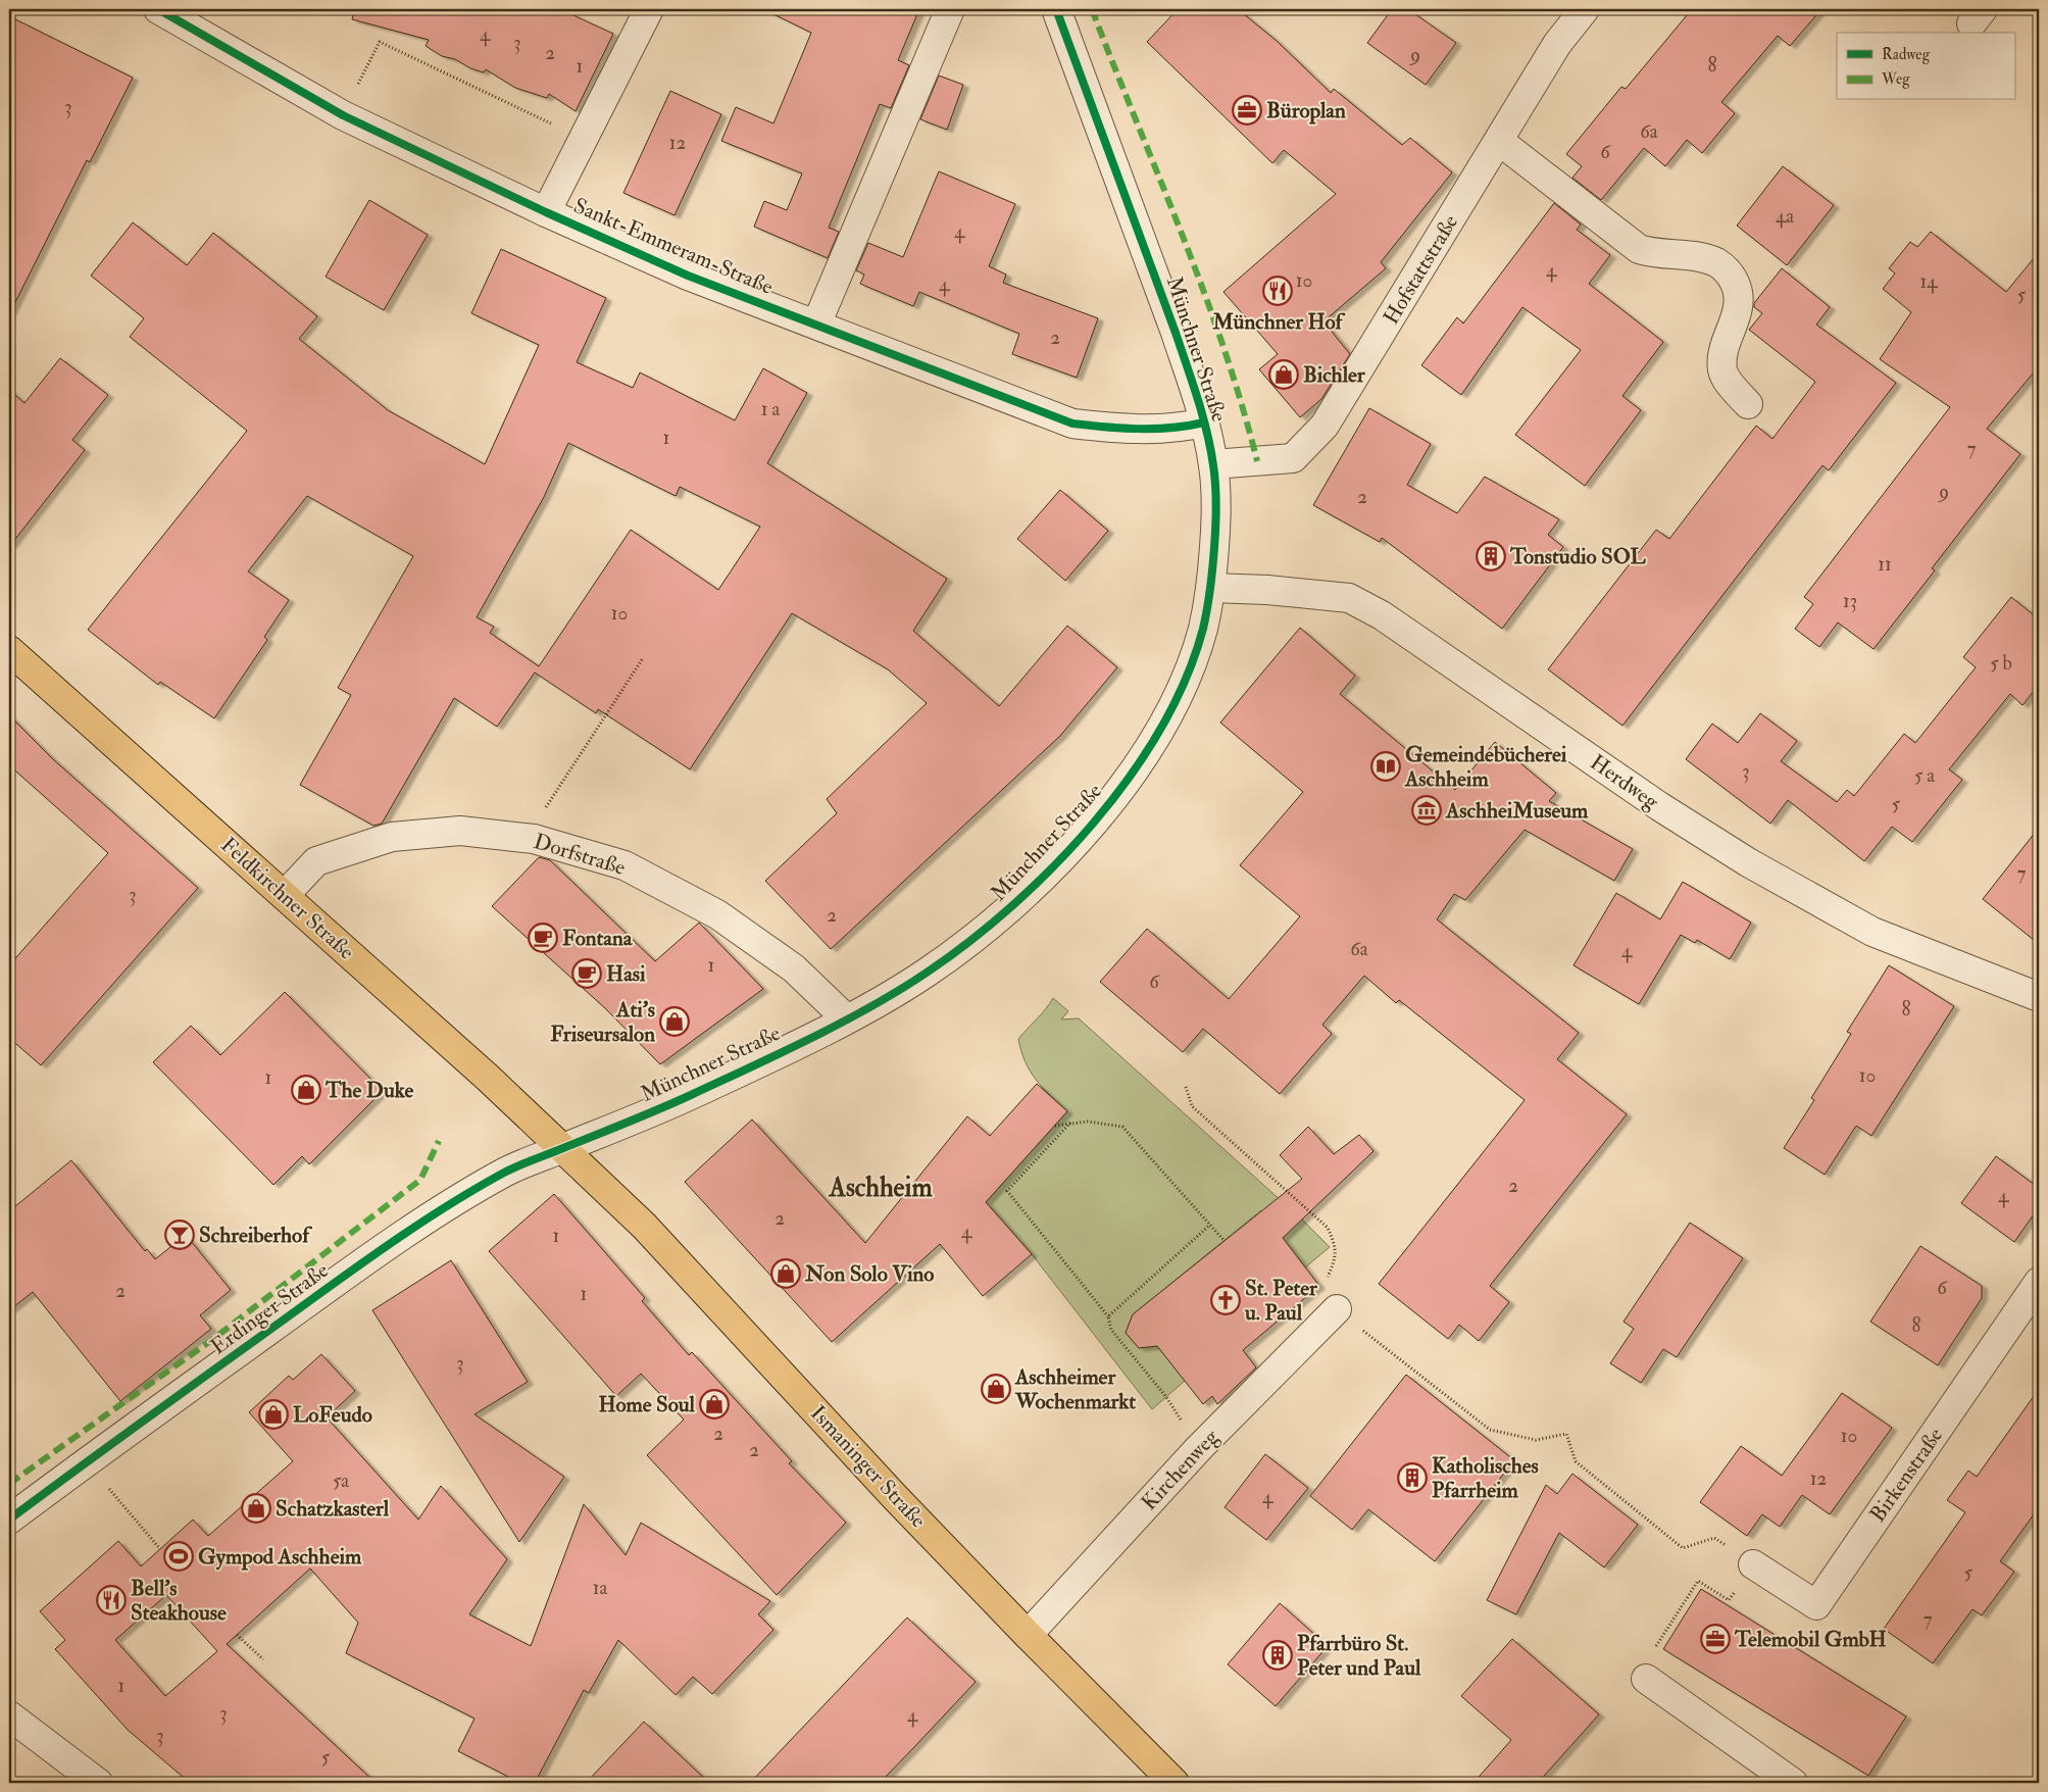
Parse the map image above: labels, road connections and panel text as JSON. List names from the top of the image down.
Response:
{
  "streets": {
    "main road": ["Feldkirchner Straße", "Ismaninger Straße"],
    "street": [
      "Sankt-Emmeram-Straße",
      "Hofstattstraße",
      "Münchner Straße",
      "Herdweg",
      "Dorfstraße",
      "Erdinger Straße",
      "Kirchenweg",
      "Birkenstraße"
    ]
  },
  "crossings": [
    ["Sankt-Emmeram-Straße", "Münchner Straße"],
    ["Hofstattstraße", "Münchner Straße"],
    ["Münchner Straße", "Herdweg"],
    ["Münchner Straße", "Dorfstraße"],
    ["Münchner Straße", "Feldkirchner Straße"],
    ["Münchner Straße", "Erdinger Straße"],
    ["Münchner Straße", "Ismaninger Straße"],
    ["Dorfstraße", "Feldkirchner Straße"],
    ["Feldkirchner Straße", "Erdinger Straße"],
    ["Feldkirchner Straße", "Ismaninger Straße"],
    ["Erdinger Straße", "Ismaninger Straße"],
    ["Ismaninger Straße", "Kirchenweg"]
  ],
  "districts": ["Aschheim"],
  "places": {
    "office": ["Büroplan", "Telemobil GmbH"],
    "restaurant": ["Münchner Hof", "Bell's Steakhouse"],
    "shop": [
      "Bichler",
      "Ati's Friseursalon",
      "The Duke",
      "Non Solo Vino",
      "Aschheimer Wochenmarkt",
      "Home Soul",
      "LoFeudo",
      "Schatzkasterl"
    ],
    "building": ["Tonstudio SOL", "Katholisches Pfarrheim", "Pfarrbüro St. Peter und Paul"],
    "library": ["Gemeindebücherei Aschheim"],
    "museum": ["AschheiMuseum"],
    "cafe": ["Fontana", "Hasi"],
    "bar": ["Schreiberhof"],
    "church": ["St. Peter u. Paul"],
    "sports": ["Gympod Aschheim"]
  },
  "house_numbers": [
    "4",
    "3",
    "2",
    "9",
    "8",
    "1",
    "3",
    "6a",
    "12",
    "6",
    "4a",
    "4",
    "4",
    "10",
    "14",
    "4",
    "5",
    "2",
    "1 a",
    "1",
    "7",
    "9",
    "2",
    "11",
    "13",
    "10",
    "5 b",
    "3",
    "5 a",
    "5",
    "7",
    "3",
    "2",
    "6a",
    "4",
    "1",
    "6",
    "8",
    "10",
    "1",
    "2",
    "4",
    "2",
    "4",
    "1",
    "6",
    "2",
    "1",
    "8",
    "3",
    "2",
    "10",
    "2",
    "12",
    "5a",
    "4",
    "5",
    "1a",
    "7",
    "1",
    "3",
    "4",
    "3",
    "5"
  ],
  "legend": ["Radweg", "Weg"]
}
